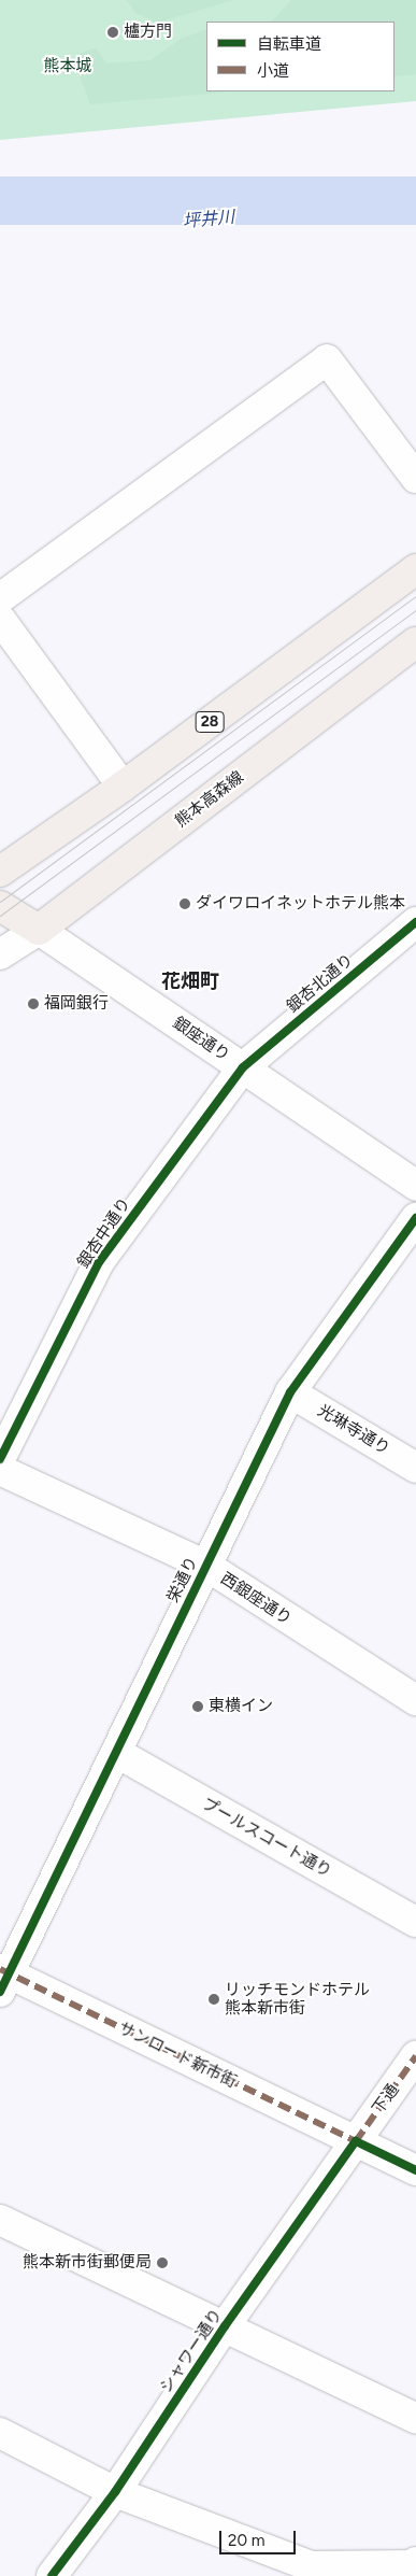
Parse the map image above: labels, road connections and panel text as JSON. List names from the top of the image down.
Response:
{
  "streets": {
    "main road": ["28", "熊本高森線"],
    "street": [
      "銀杏北通り",
      "銀座通り",
      "銀杏中通り",
      "光琳寺通り",
      "栄通り",
      "西銀座通り",
      "プールスコート通り",
      "サンロード新市街",
      "下通",
      "シャワー通り"
    ]
  },
  "crossings": [
    ["熊本高森線", "銀座通り"],
    ["銀杏北通り", "銀座通り"],
    ["銀杏北通り", "銀杏中通り"],
    ["銀座通り", "銀杏中通り"],
    ["光琳寺通り", "栄通り"],
    ["栄通り", "西銀座通り"],
    ["栄通り", "プールスコート通り"],
    ["栄通り", "サンロード新市街"],
    ["サンロード新市街", "下通"],
    ["サンロード新市街", "シャワー通り"],
    ["下通", "シャワー通り"]
  ],
  "districts": ["花畑町"],
  "water": ["坪井川"],
  "parks": ["熊本城"],
  "places": [
    "櫨方門",
    "ダイワロイネットホテル熊本",
    "福岡銀行",
    "東横イン",
    "リッチモンドホテル 熊本新市街",
    "熊本新市街郵便局"
  ],
  "legend": ["自転車道", "小道"],
  "scale_bar": "20 m"
}
